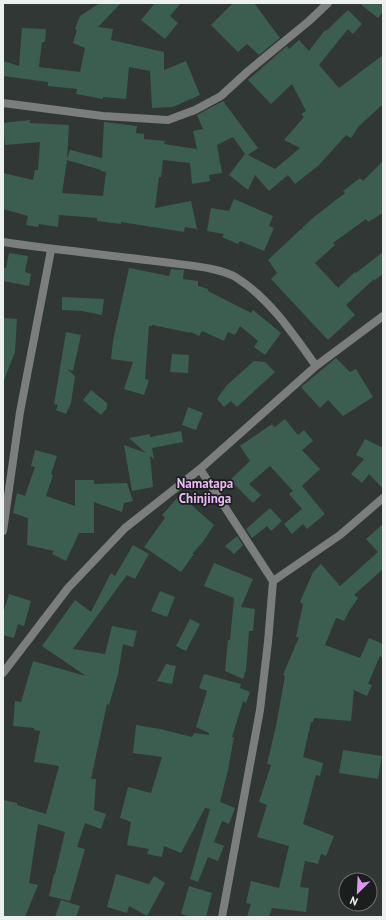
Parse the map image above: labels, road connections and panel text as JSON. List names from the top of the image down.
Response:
{
  "districts": ["Namatapa Chinjinga"],
  "north": "bottom left"
}
